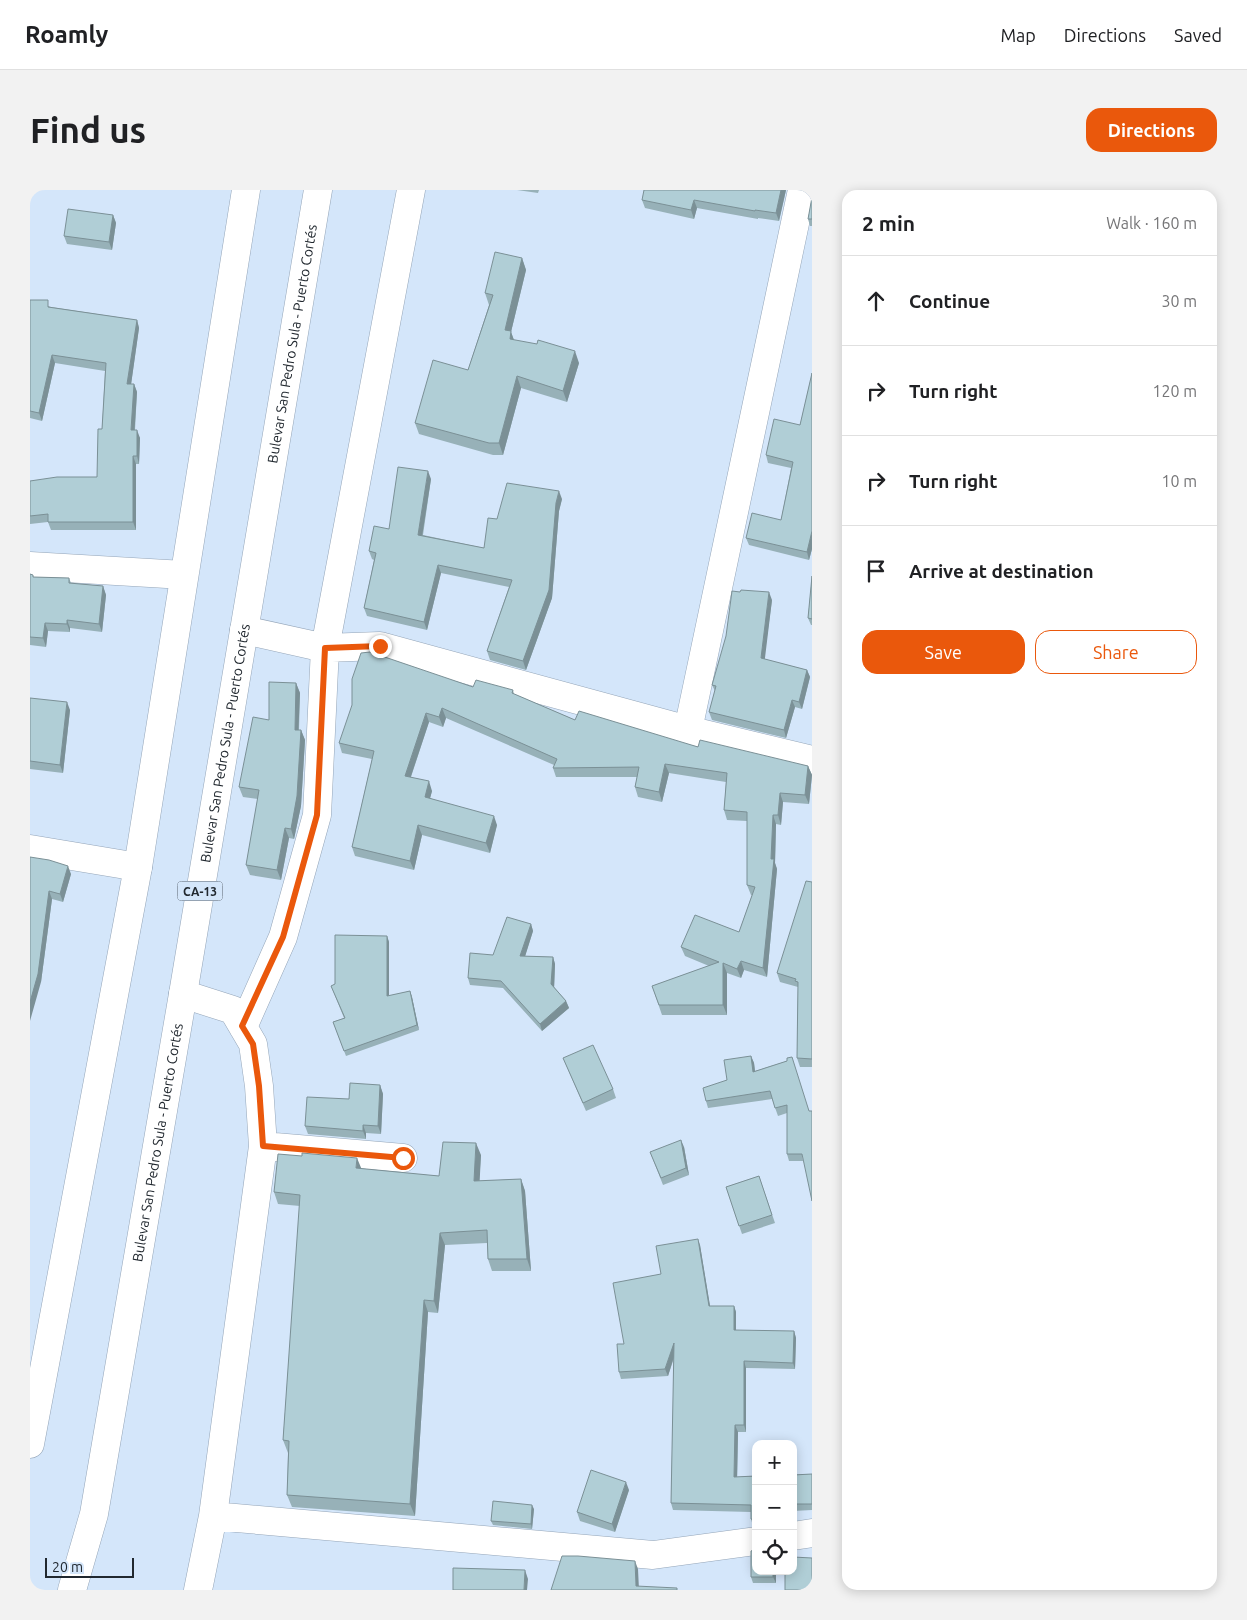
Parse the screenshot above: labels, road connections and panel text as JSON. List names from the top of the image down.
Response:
{
  "streets": {
    "main road": ["Bulevar San Pedro Sula - Puerto Cortés", "CA-13"]
  },
  "scale_bar": "20 m",
  "page": {
    "header": "Roamly",
    "nav": ["Map", "Directions", "Saved"],
    "buttons": [
      "Directions",
      ["Save", "Share"]
    ],
    "title": "Find us",
    "heading": ["2 min", "Walk · 160 m"],
    "list": [
      ["Continue", "30 m"],
      ["Turn right", "120 m"],
      ["Turn right", "10 m"],
      "Arrive at destination"
    ],
    "map_buttons": ["+", "−"],
    "scale": "20 m"
  }
}
